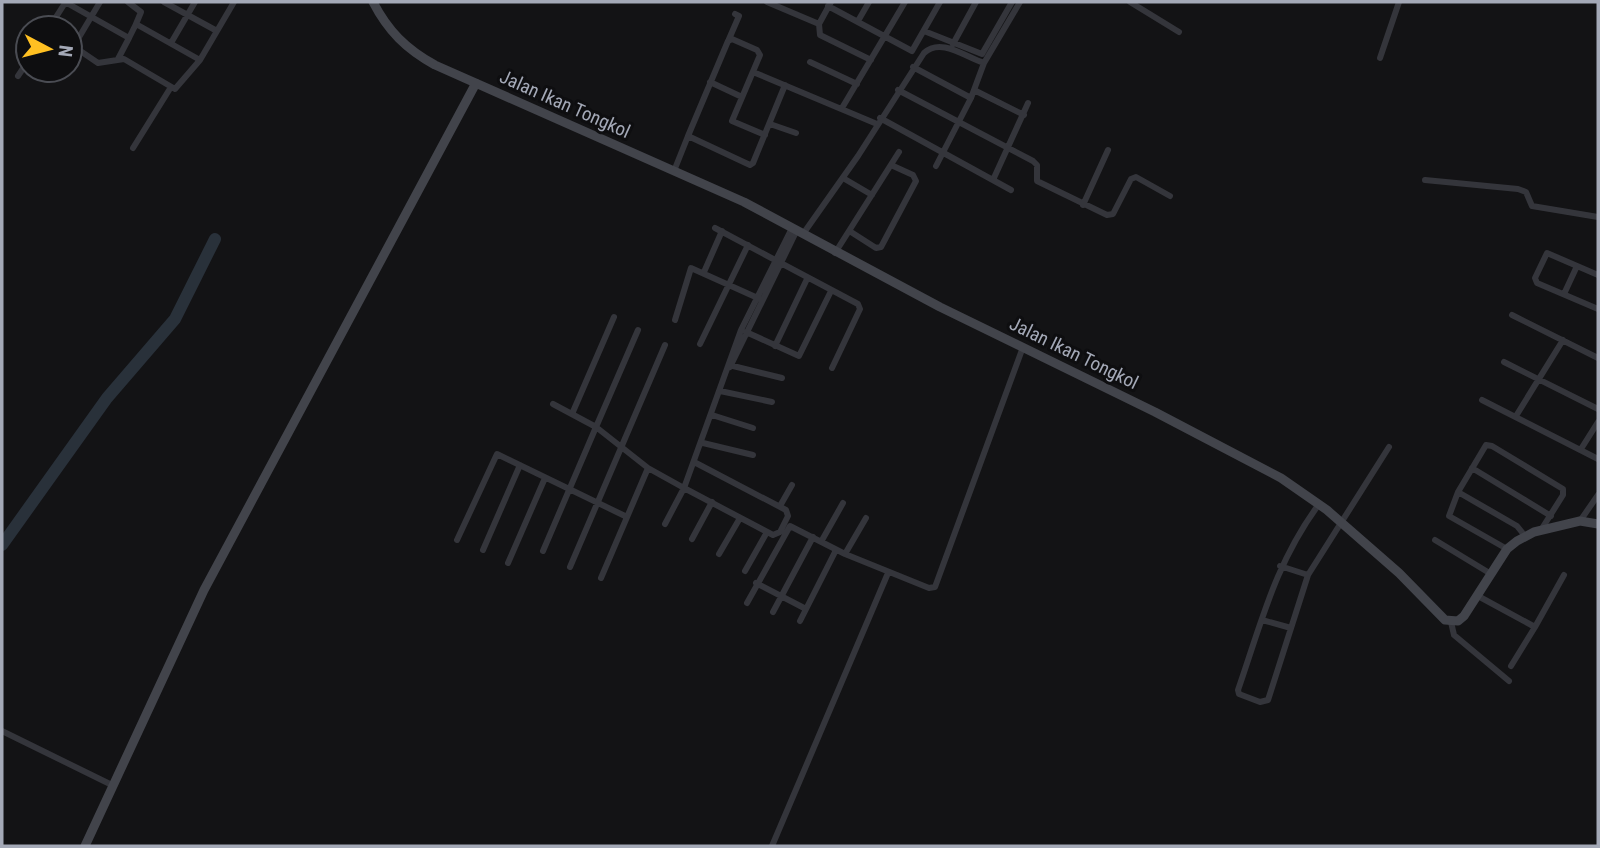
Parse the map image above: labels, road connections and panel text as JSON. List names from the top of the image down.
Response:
{
  "streets": {
    "street": ["Jalan Ikan Tongkol"]
  },
  "north": "right"
}
